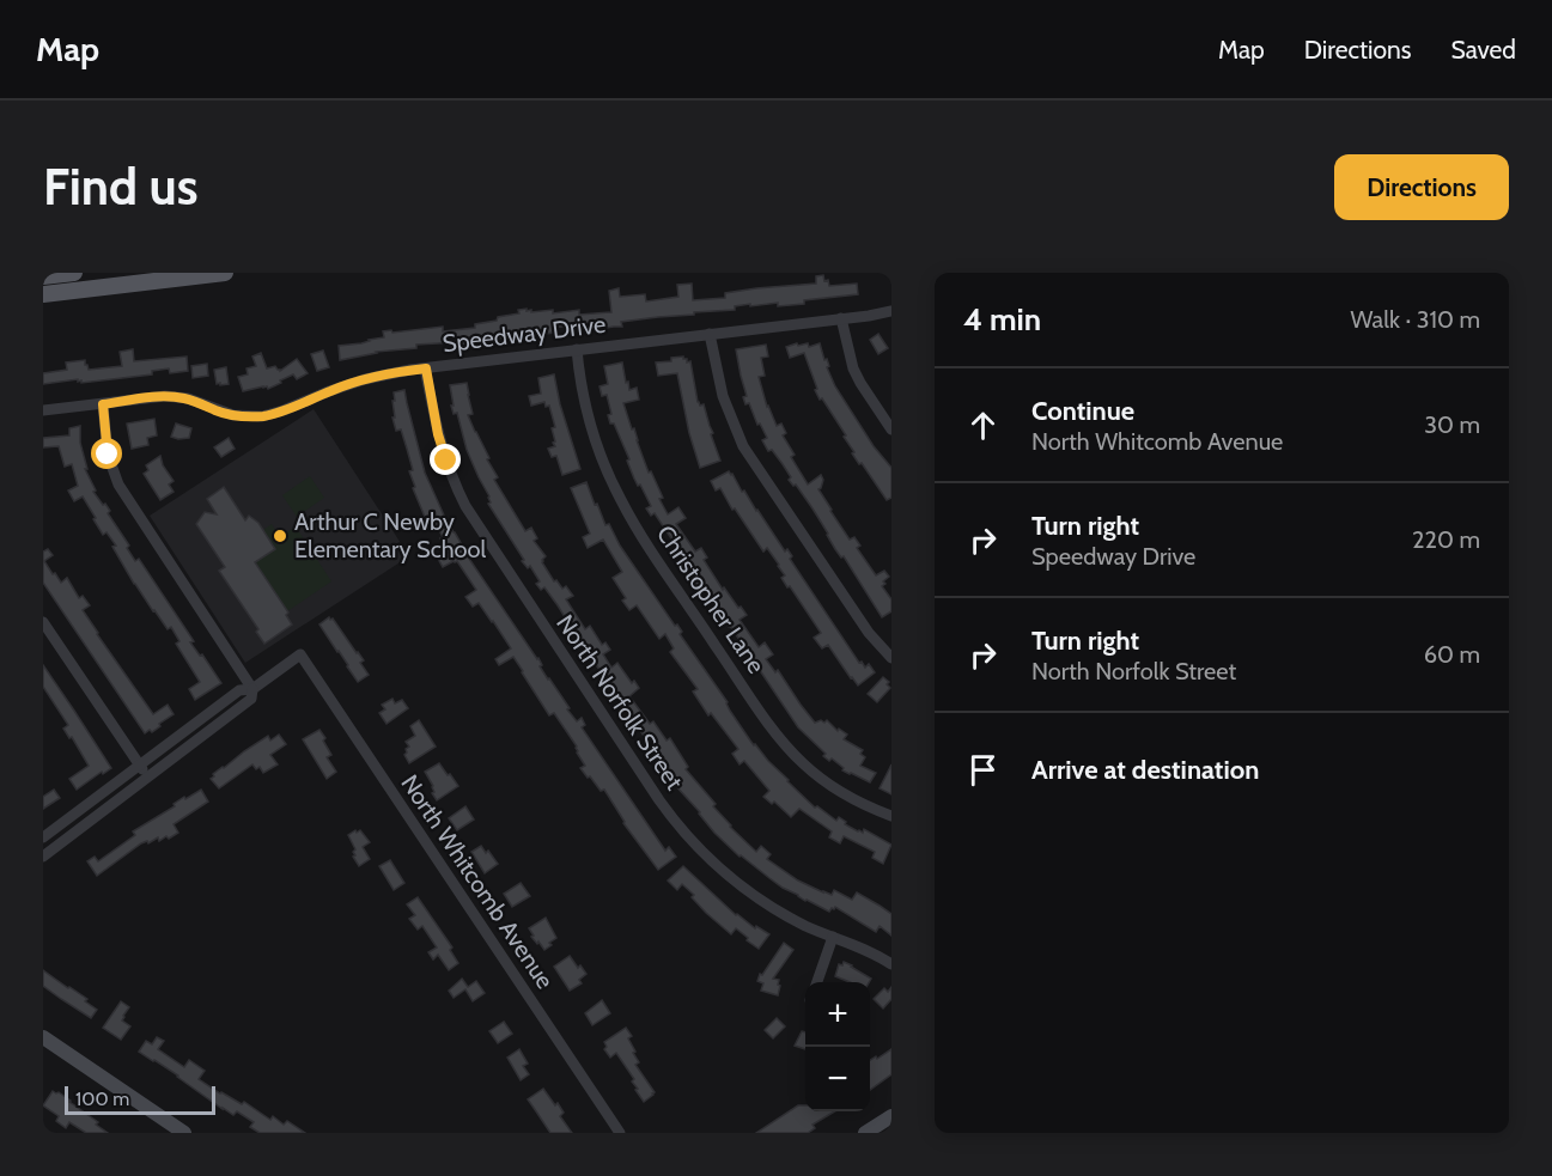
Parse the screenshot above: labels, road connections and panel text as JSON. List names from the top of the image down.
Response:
{
  "streets": {
    "street": [
      "Speedway Drive",
      "Christopher Lane",
      "North Norfolk Street",
      "North Whitcomb Avenue"
    ]
  },
  "crossings": [
    ["Speedway Drive", "Christopher Lane"],
    ["Speedway Drive", "North Norfolk Street"]
  ],
  "places": ["Arthur C Newby Elementary School"],
  "scale_bar": "100 m",
  "page": {
    "header": "Map",
    "nav": ["Map", "Directions", "Saved"],
    "buttons": "Directions",
    "title": "Find us",
    "heading": ["4 min", "Walk · 310 m"],
    "list": [
      ["Continue", "North Whitcomb Avenue", "30 m"],
      ["Turn right", "Speedway Drive", "220 m"],
      ["Turn right", "North Norfolk Street", "60 m"],
      "Arrive at destination"
    ],
    "map_buttons": ["+", "−"],
    "scale": "100 m"
  }
}
